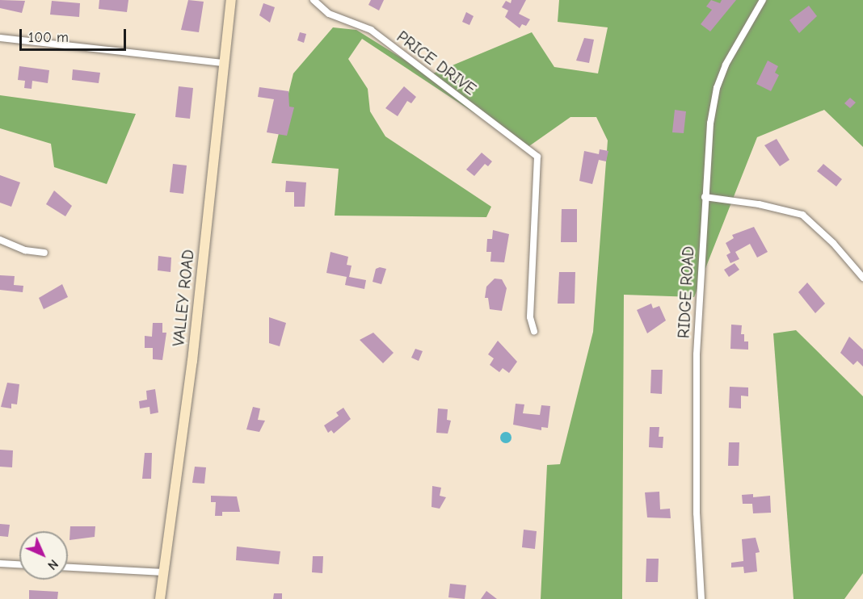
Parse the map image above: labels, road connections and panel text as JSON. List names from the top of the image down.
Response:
{
  "streets": {
    "main road": ["VALLEY ROAD"],
    "street": ["PRICE DRIVE", "RIDGE ROAD"]
  },
  "scale_bar": "100 m",
  "north": "bottom right"
}
